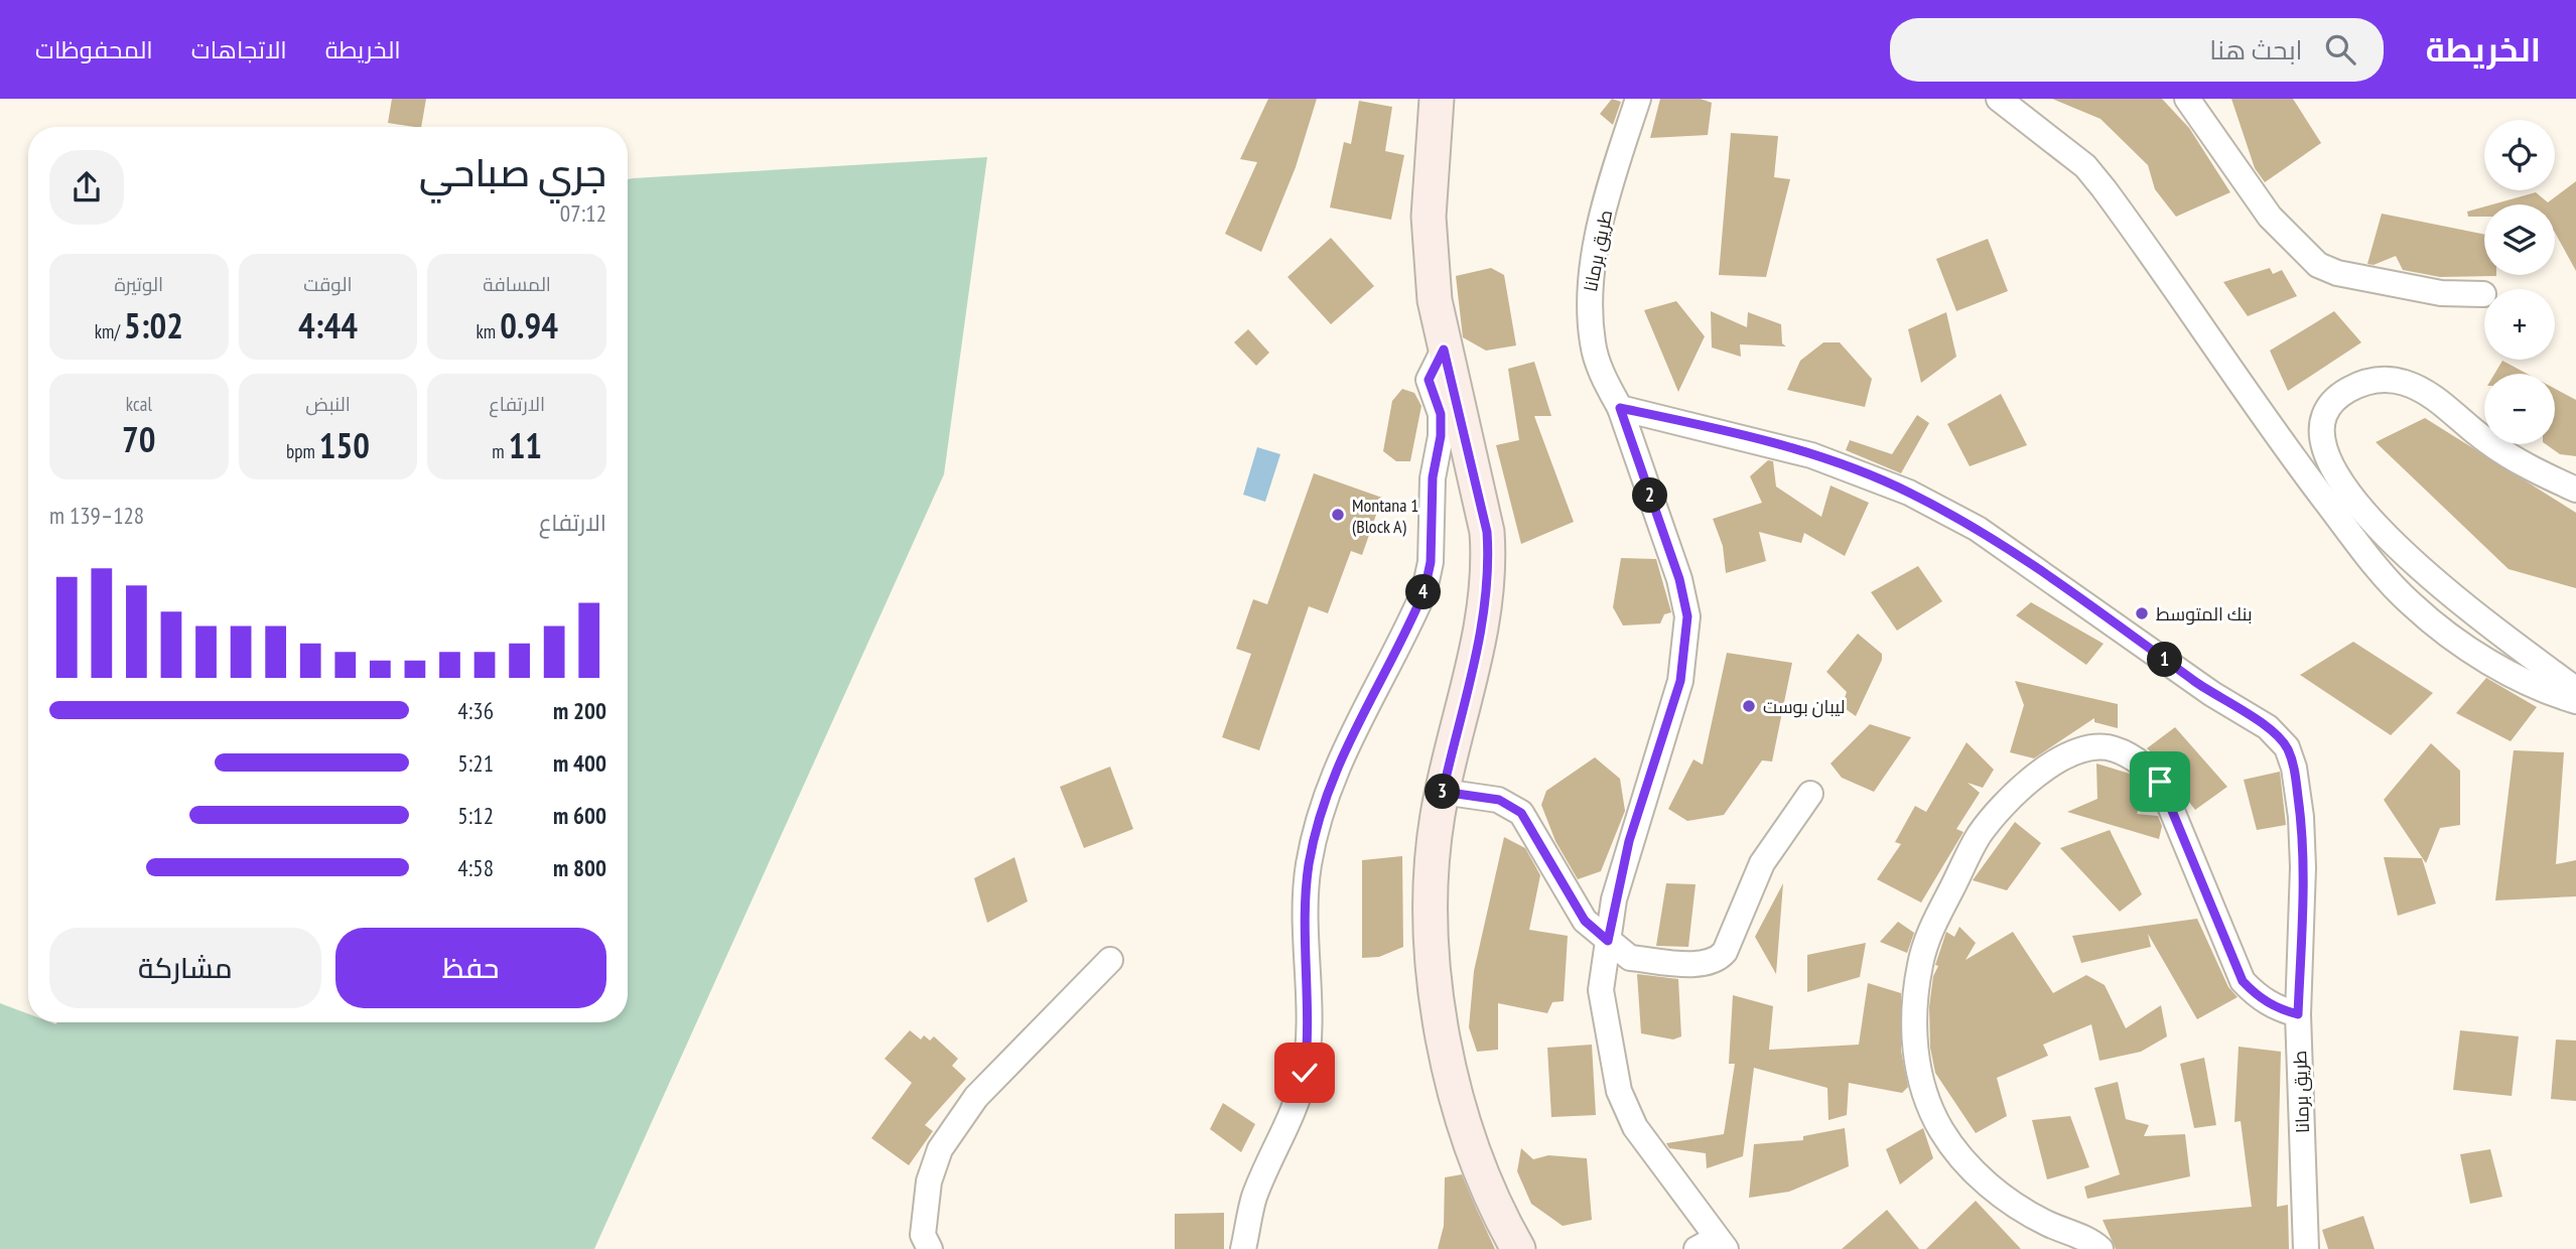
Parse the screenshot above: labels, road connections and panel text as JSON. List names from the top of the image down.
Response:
{
  "streets": {
    "street": ["طريق برمانا"]
  },
  "places": ["Montana 1 (Block A)", "بنك المتوسط", "ليبان بوست"],
  "page": {
    "header": "الخريطة",
    "search": "ابحث هنا",
    "nav": ["الخريطة", "الاتجاهات", "المحفوظات"],
    "map_buttons": ["+", "−"],
    "heading": ["جري صباحي", "07:12"],
    "stats": [
      ["المسافة", "0.94 km"],
      ["الوقت", "4:44"],
      ["الوتيرة", "5:02 /km"],
      ["الارتفاع", "11 m"],
      ["النبض", "150 bpm"],
      ["kcal", "70"]
    ],
    "pins": [
      "2",
      "4",
      "1",
      "3"
    ],
    "chart": ["الارتفاع", "128–139 m"],
    "list": [
      {
        "name": "200 m",
        "note": "4:36"
      },
      {
        "name": "400 m",
        "note": "5:21"
      },
      {
        "name": "600 m",
        "note": "5:12"
      },
      {
        "name": "800 m",
        "note": "4:58"
      }
    ],
    "buttons": ["حفظ", "مشاركة"]
  }
}
